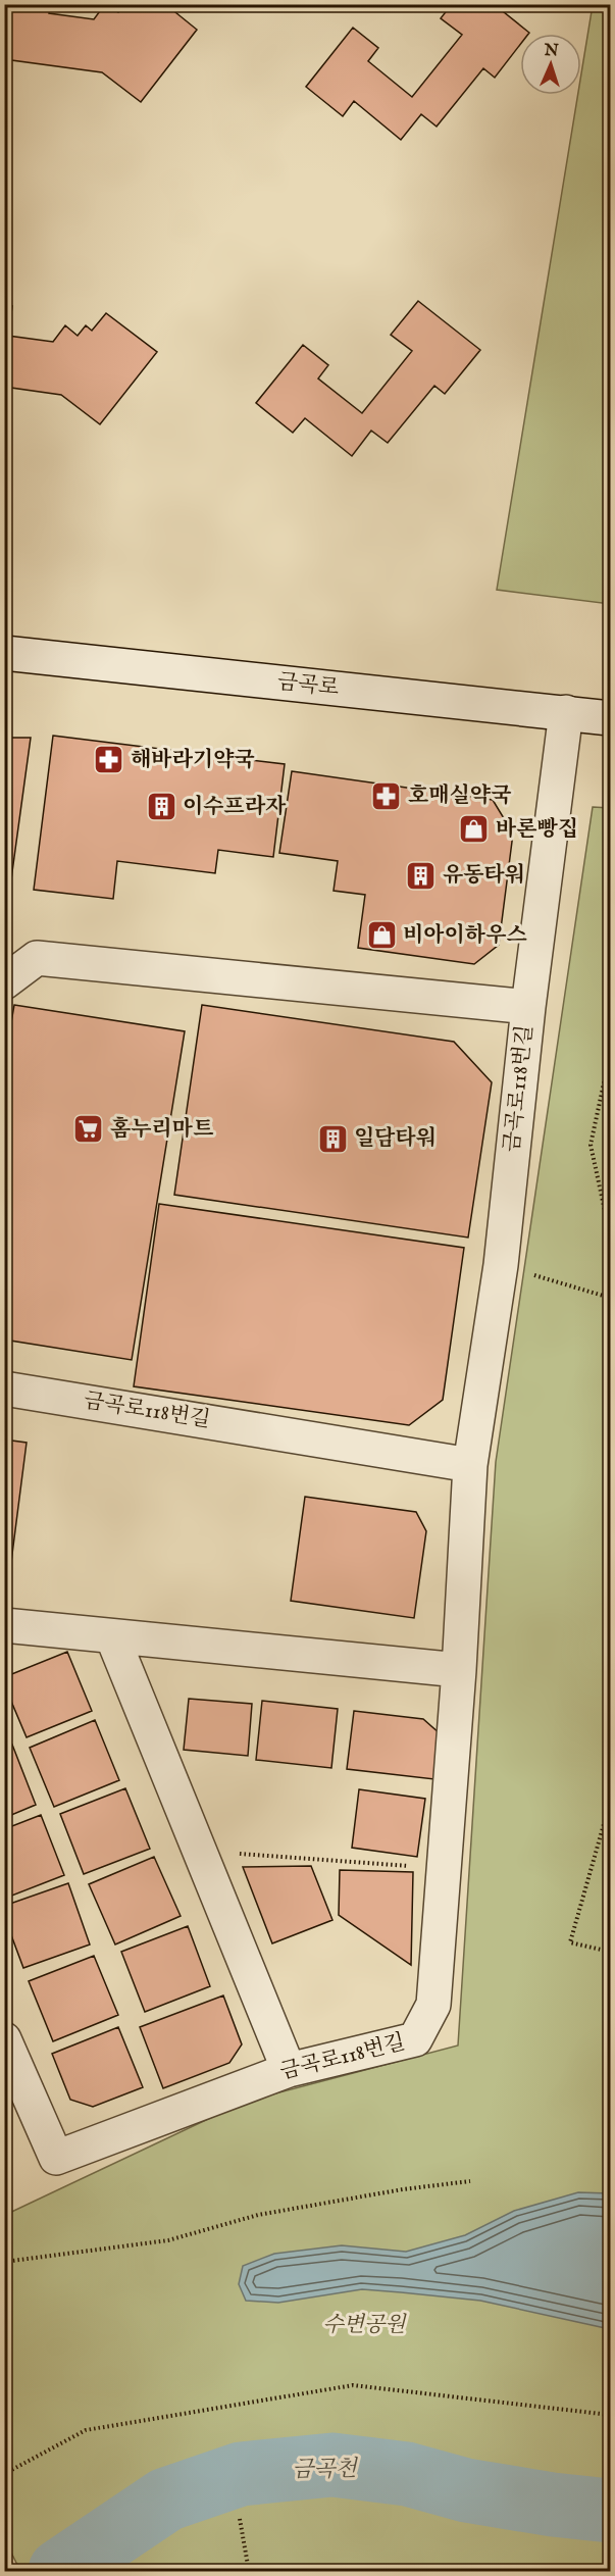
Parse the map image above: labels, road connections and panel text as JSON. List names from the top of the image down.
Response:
{
  "streets": {
    "street": ["금곡로", "금곡로118번길"]
  },
  "crossings": [
    ["금곡로", "금곡로118번길"]
  ],
  "water": ["금곡천"],
  "parks": ["수변공원"],
  "places": {
    "pharmacy": ["해바라기약국", "호매실약국"],
    "building": ["이수프라자", "유동타워", "일담타워"],
    "shop": ["바론빵집", "비아이하우스"],
    "supermarket": ["홈누리마트"]
  },
  "north": "top"
}
